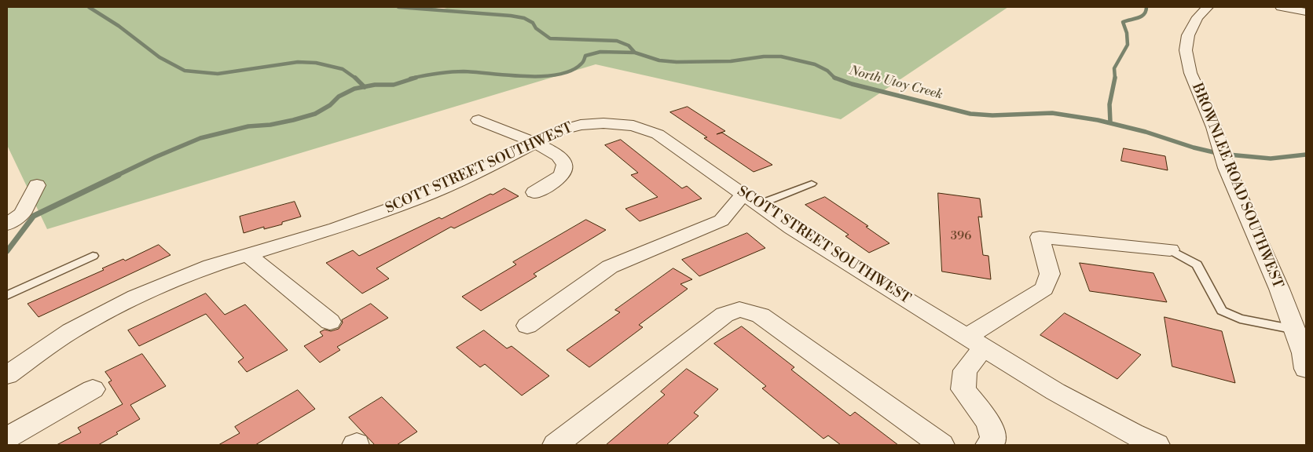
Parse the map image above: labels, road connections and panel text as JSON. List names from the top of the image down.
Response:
{
  "streets": {
    "street": ["SCOTT STREET SOUTHWEST", "BROWNLEE ROAD SOUTHWEST"]
  },
  "water": ["North Utoy Creek"],
  "house_numbers": ["396"]
}
